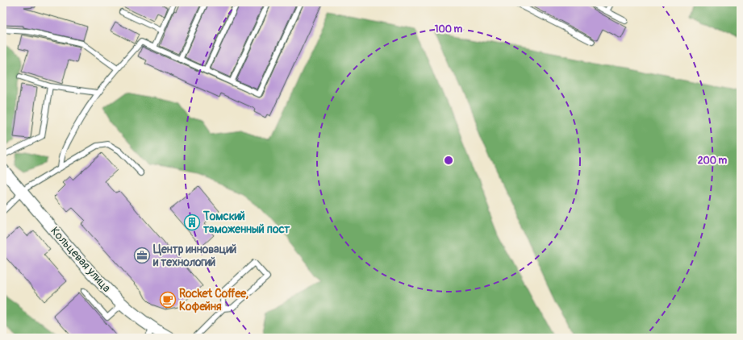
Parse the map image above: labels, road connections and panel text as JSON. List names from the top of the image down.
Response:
{
  "streets": {
    "street": ["Кольцевая улица"]
  },
  "places": {
    "building": ["Томский таможенный пост"],
    "office": ["Центр инноваций и технологий"],
    "cafe": ["Rocket Coffee, Кофейня"]
  },
  "rings": ["100 m", "200 m"]
}
